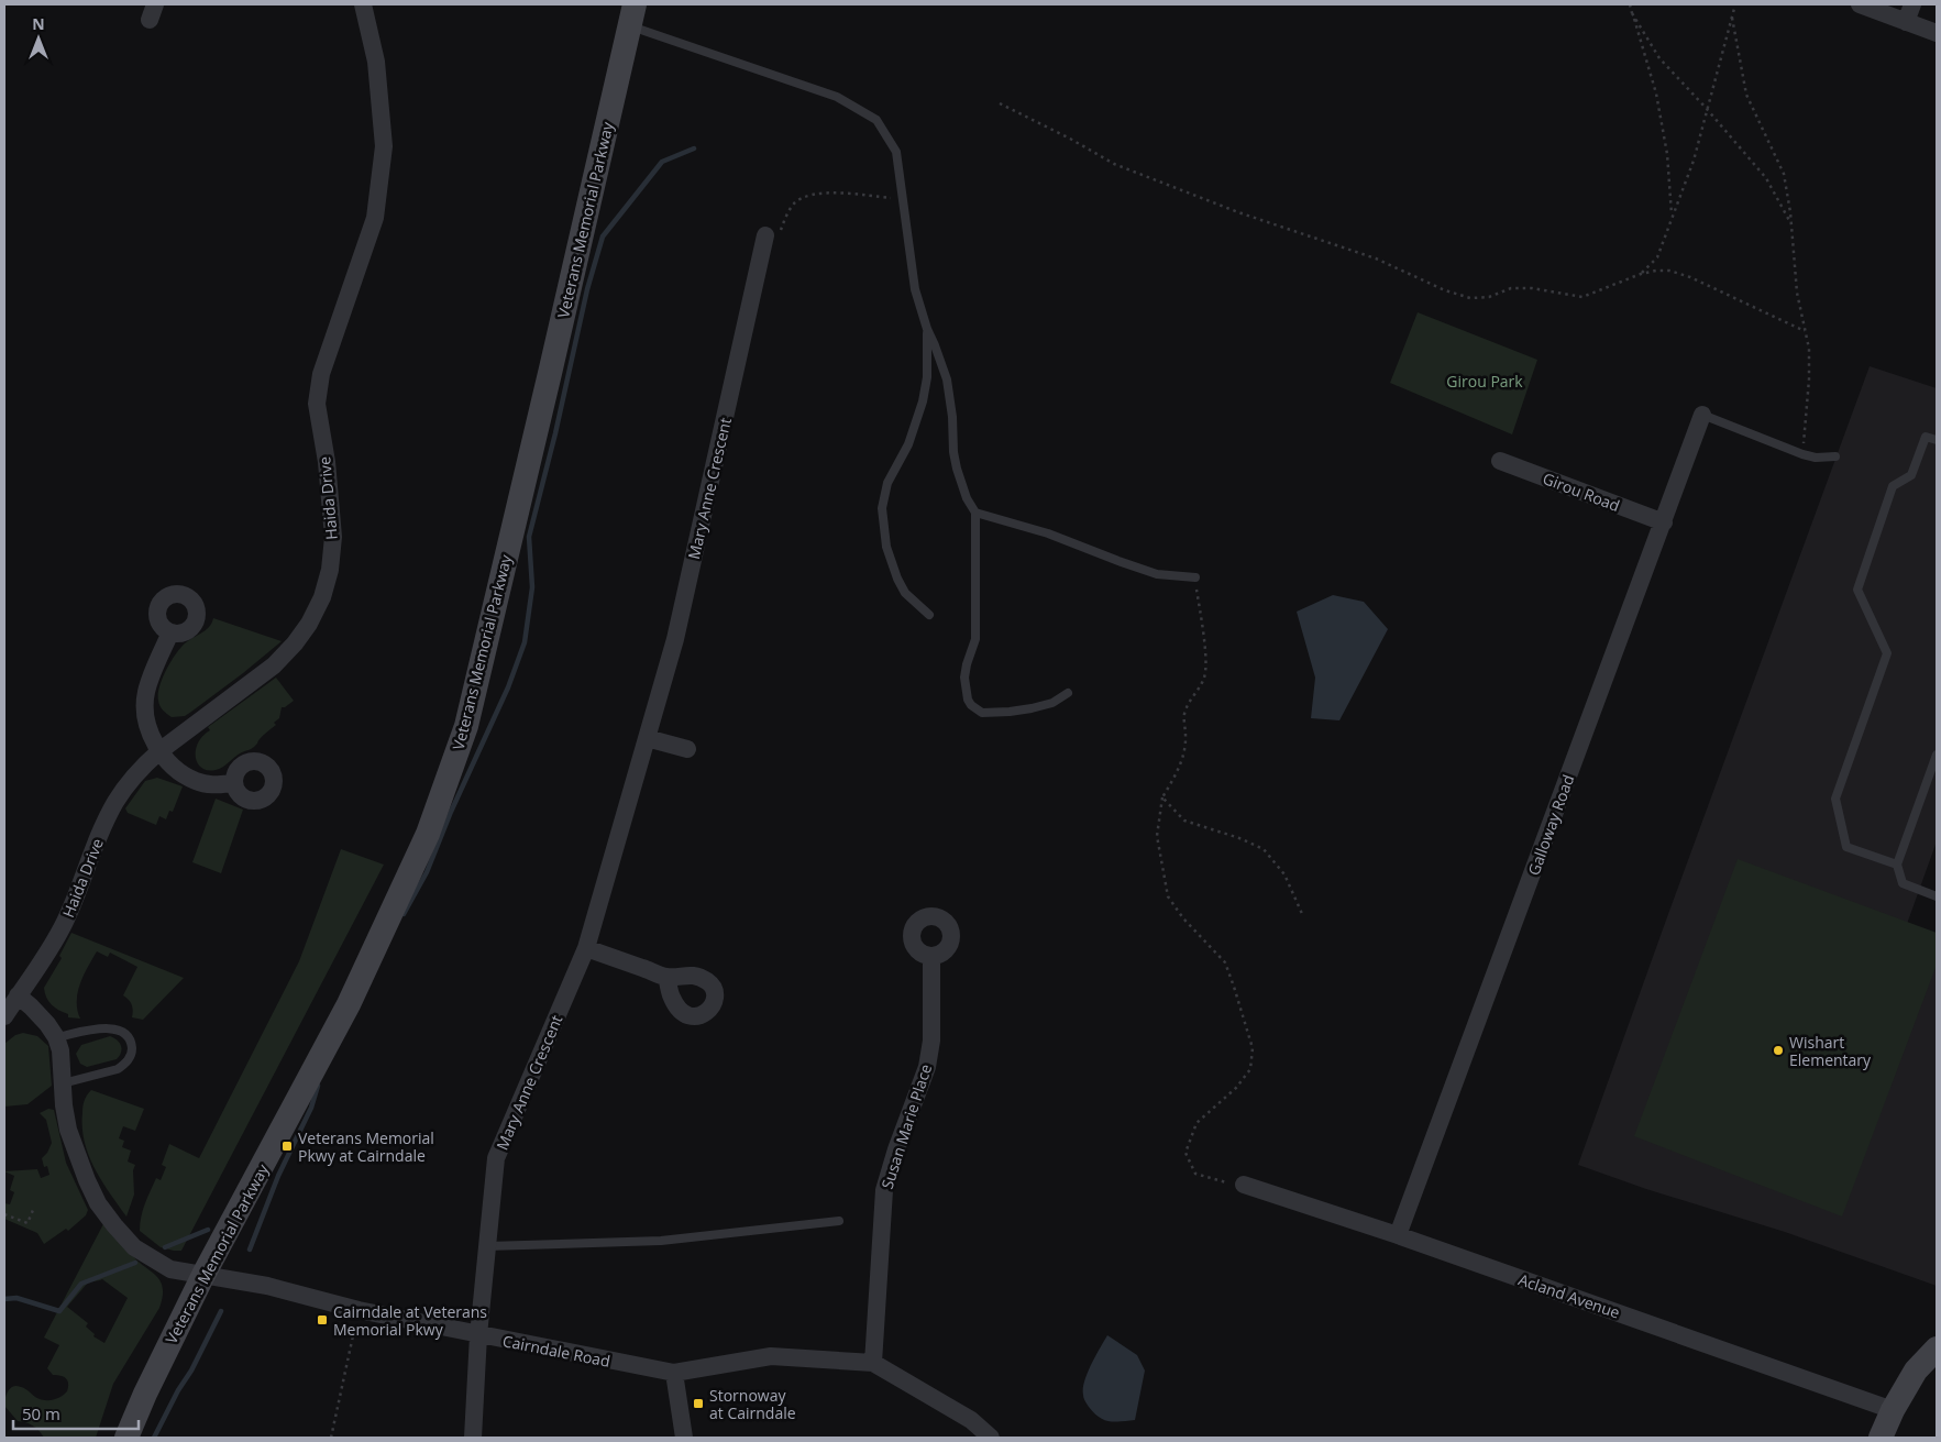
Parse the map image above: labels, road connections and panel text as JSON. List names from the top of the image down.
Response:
{
  "streets": {
    "main road": ["Veterans Memorial Parkway"],
    "street": [
      "Mary Anne Crescent",
      "Girou Road",
      "Haida Drive",
      "Galloway Road",
      "Susan Marie Place",
      "Acland Avenue",
      "Cairndale Road"
    ]
  },
  "crossings": [
    ["Veterans Memorial Parkway", "Cairndale Road"],
    ["Mary Anne Crescent", "Cairndale Road"],
    ["Girou Road", "Galloway Road"],
    ["Haida Drive", "Cairndale Road"],
    ["Galloway Road", "Acland Avenue"],
    ["Susan Marie Place", "Cairndale Road"]
  ],
  "parks": ["Girou Park"],
  "places": {
    "other": ["Wishart Elementary"],
    "transit": ["Veterans Memorial Pkwy at Cairndale", "Cairndale at Veterans Memorial Pkwy", "Stornoway at Cairndale"]
  },
  "scale_bar": "50 m",
  "north": "top"
}
